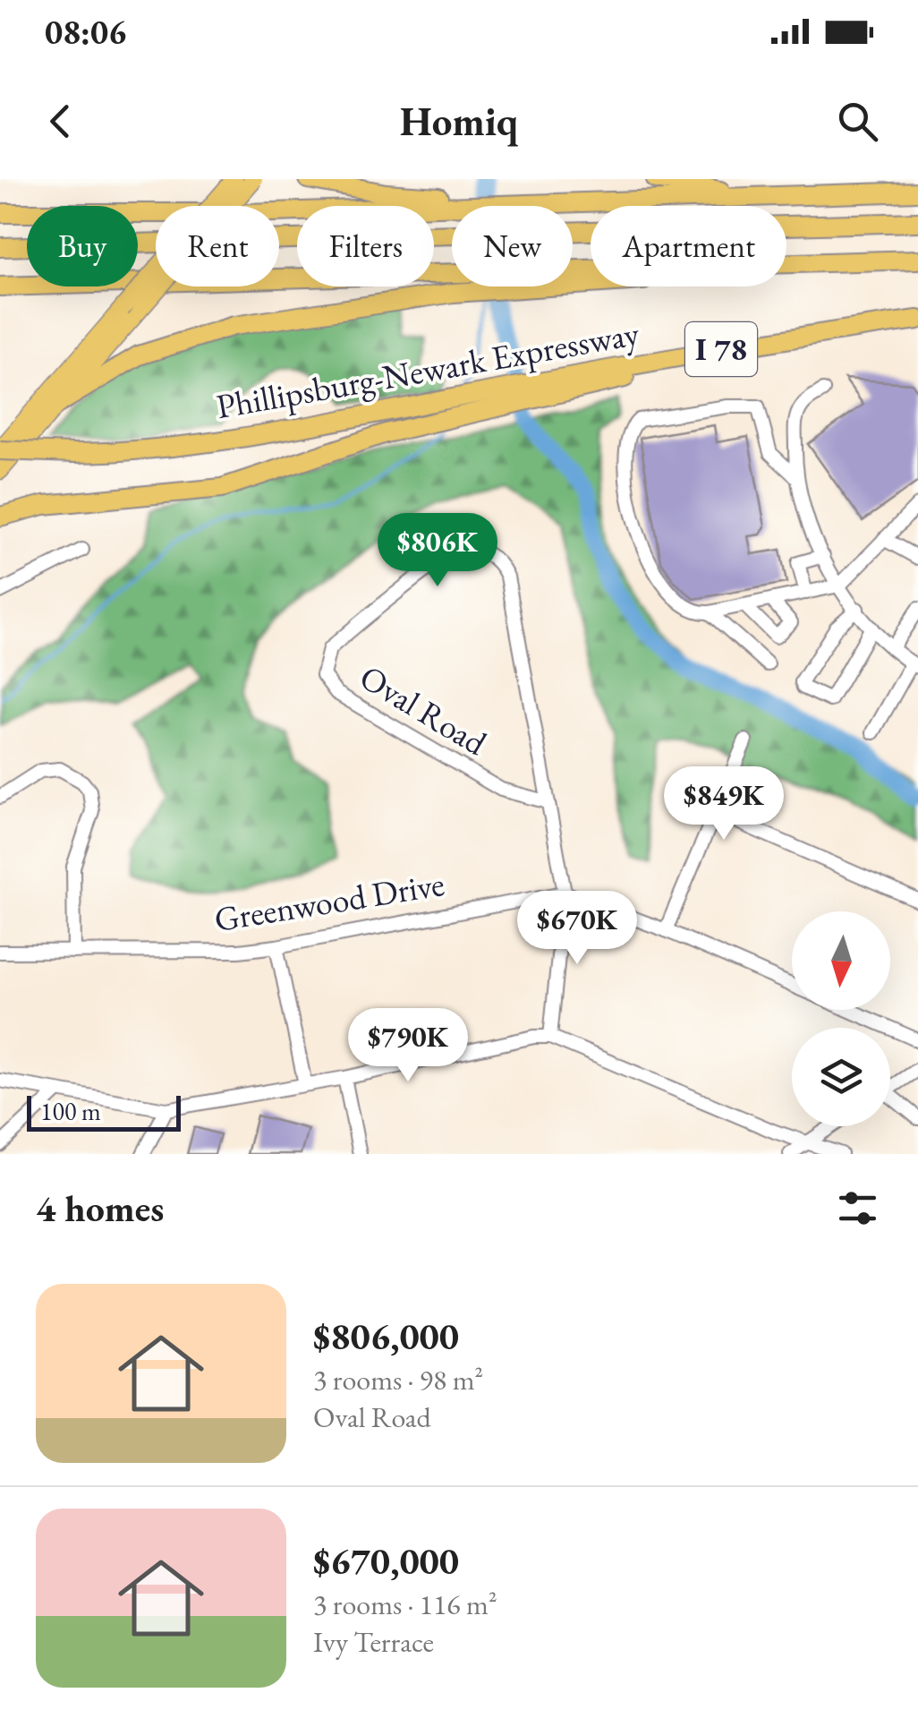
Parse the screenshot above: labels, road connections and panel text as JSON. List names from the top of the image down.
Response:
{
  "streets": {
    "highway": ["I 78", "Phillipsburg-Newark Expressway"],
    "street": ["Oval Road", "Greenwood Drive"]
  },
  "crossings": [
    ["I 78", "Phillipsburg-Newark Expressway"],
    ["Oval Road", "Greenwood Drive"]
  ],
  "scale_bar": "100 m",
  "north": "bottom",
  "page": {
    "status": "08:06",
    "header": "Homiq",
    "chip": [
      "Buy",
      "Rent",
      "Filters",
      "New",
      "Apartment"
    ],
    "price": [
      "$806K",
      "$849K",
      "$670K",
      "$790K"
    ],
    "scale": "100 m",
    "heading": "4 homes",
    "list": [
      {
        "name": "$806,000",
        "note": "3 rooms · 98 m² · Oval Road"
      },
      {
        "name": "$670,000",
        "note": "3 rooms · 116 m² · Ivy Terrace"
      }
    ]
  }
}
